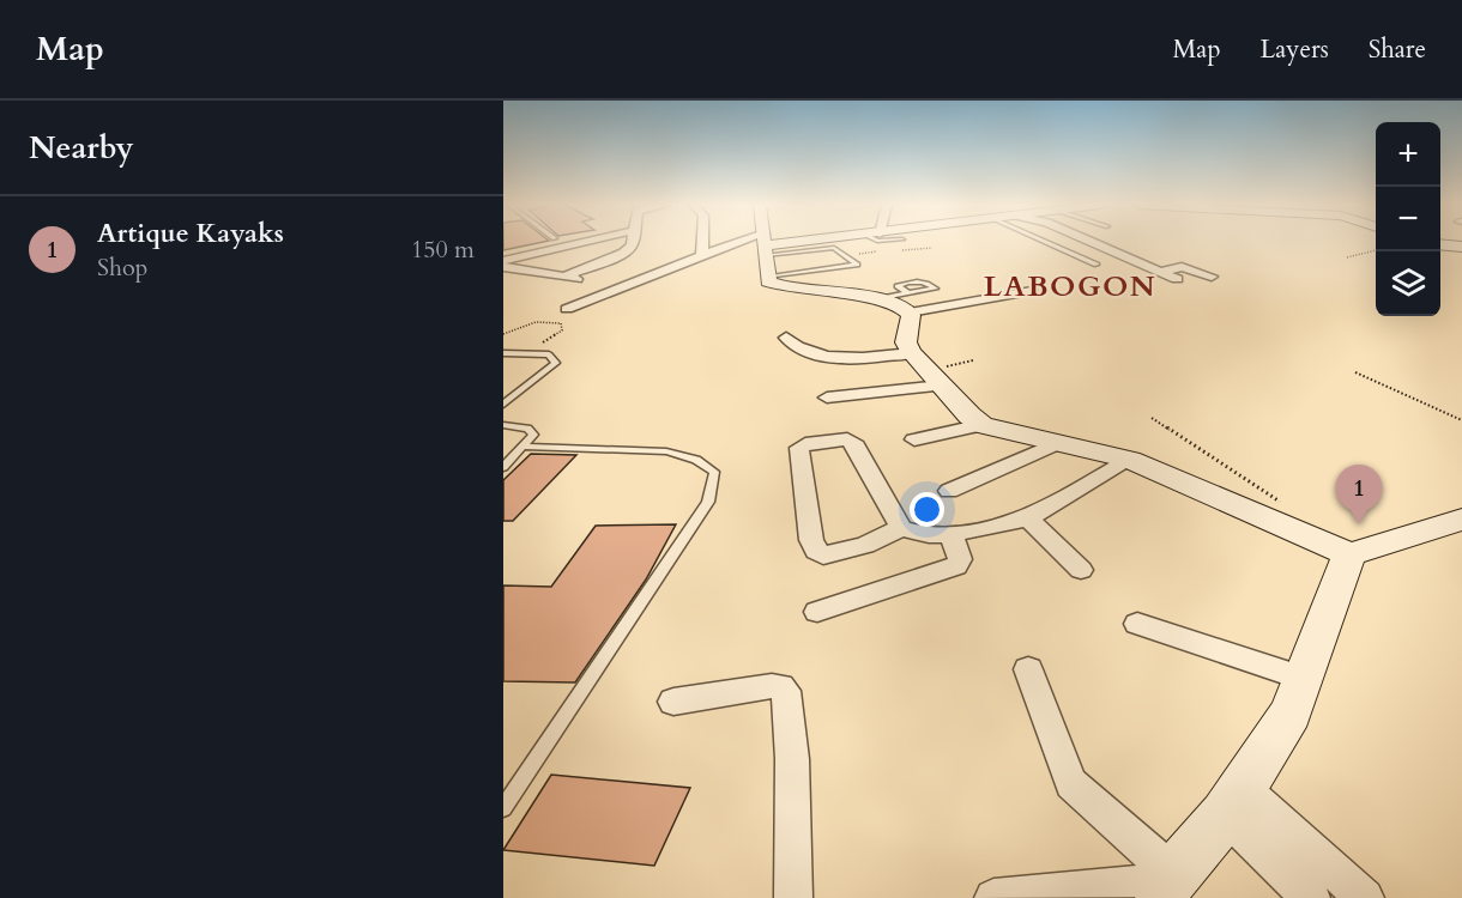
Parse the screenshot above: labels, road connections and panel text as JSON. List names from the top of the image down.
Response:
{
  "districts": ["LABOGON"],
  "page": {
    "header": "Map",
    "nav": ["Map", "Layers", "Share"],
    "heading": "Nearby",
    "map_buttons": ["+", "−"],
    "list": [
      {
        "mark": "1",
        "name": "Artique Kayaks",
        "note": "Shop",
        "value": "150 m"
      }
    ],
    "pins": "1"
  }
}
